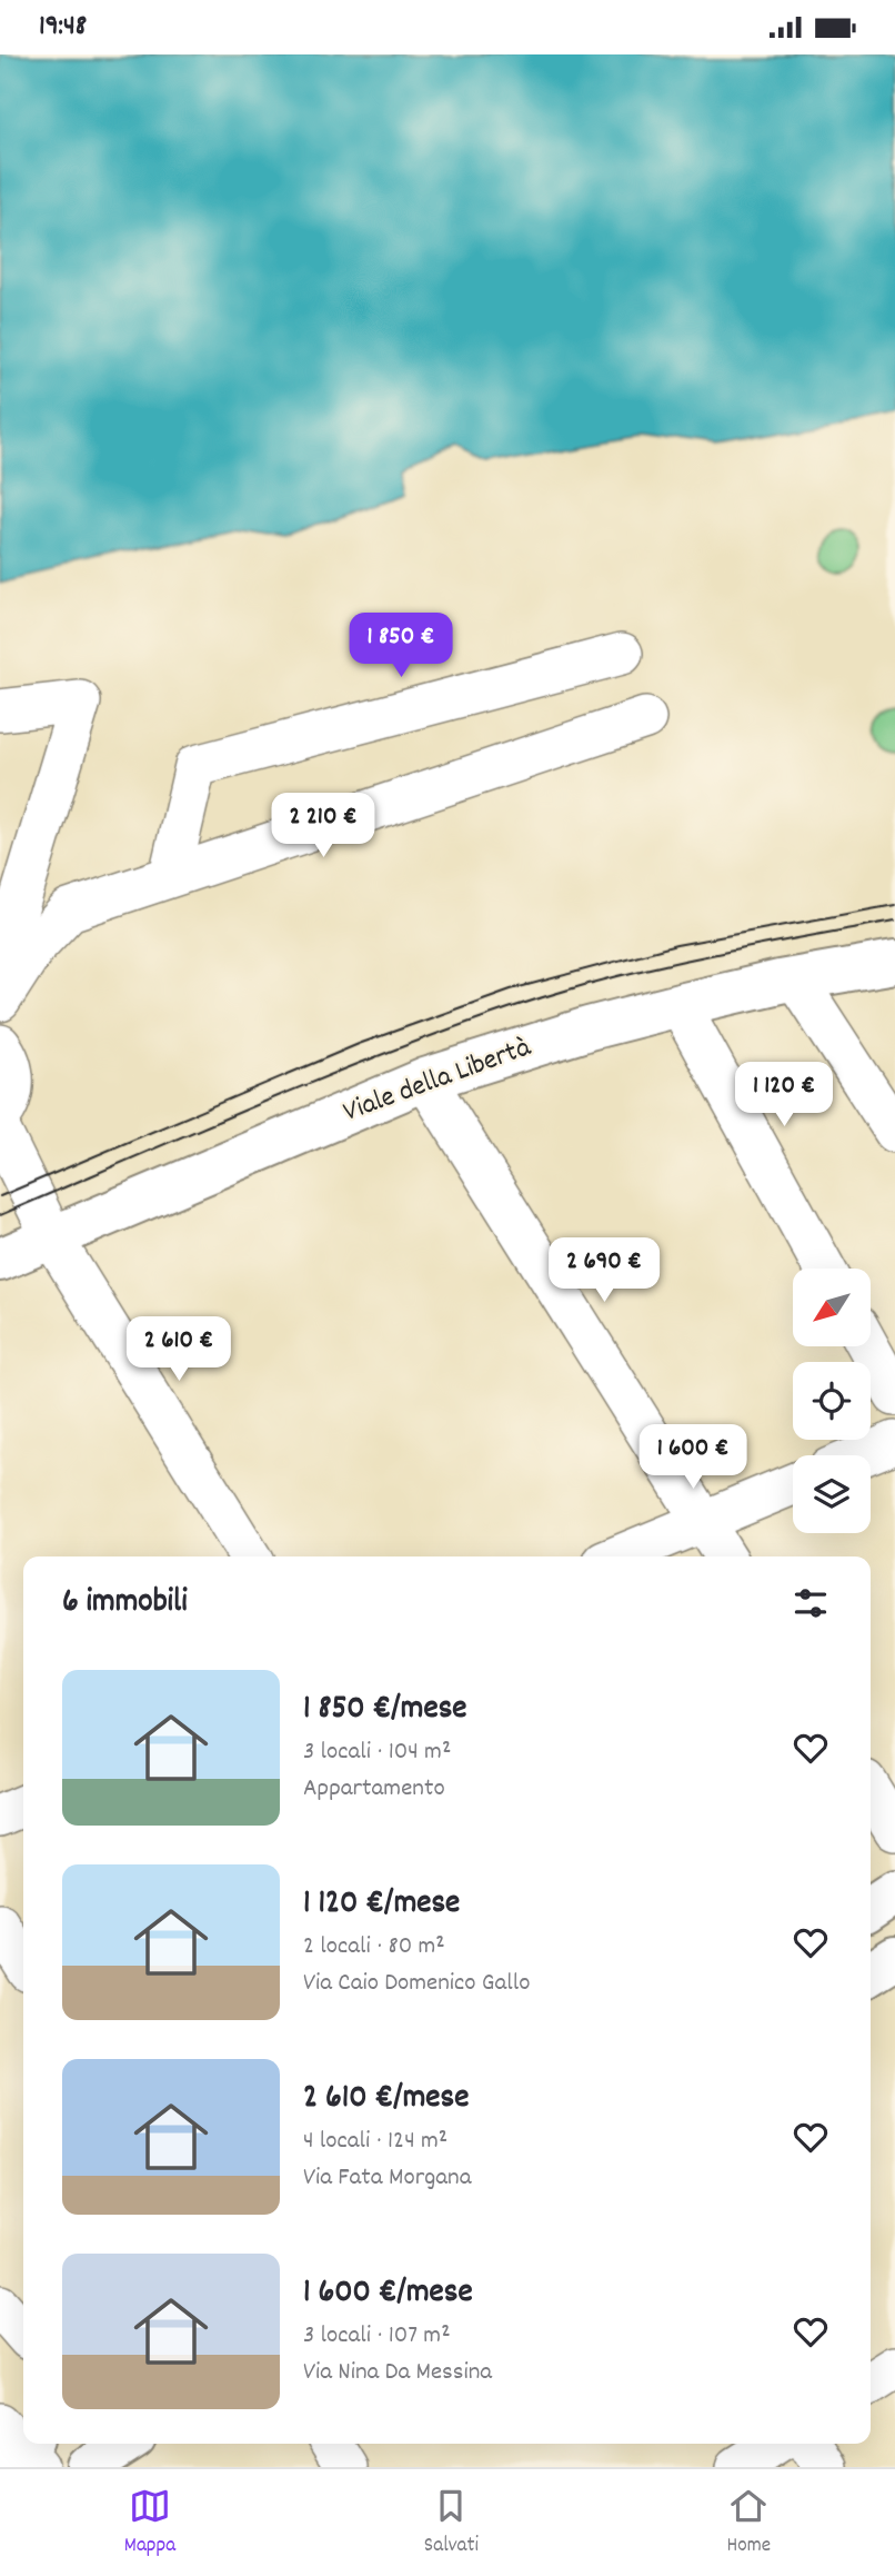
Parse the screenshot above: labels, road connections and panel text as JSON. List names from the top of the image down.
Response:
{
  "streets": {
    "main road": ["Viale della Libertà"]
  },
  "north": "bottom left",
  "page": {
    "status": "19:48",
    "price": [
      "1 850 €",
      "2 210 €",
      "1 120 €",
      "2 690 €",
      "2 610 €",
      "1 600 €"
    ],
    "heading": "6 immobili",
    "list": [
      {
        "name": "1 850 €/mese",
        "note": "3 locali · 104 m² · Appartamento"
      },
      {
        "name": "1 120 €/mese",
        "note": "2 locali · 80 m² · Via Caio Domenico Gallo"
      },
      {
        "name": "2 610 €/mese",
        "note": "4 locali · 124 m² · Via Fata Morgana"
      },
      {
        "name": "1 600 €/mese",
        "note": "3 locali · 107 m² · Via Nina Da Messina"
      }
    ],
    "tabs": ["Mappa", "Salvati", "Home"]
  }
}
